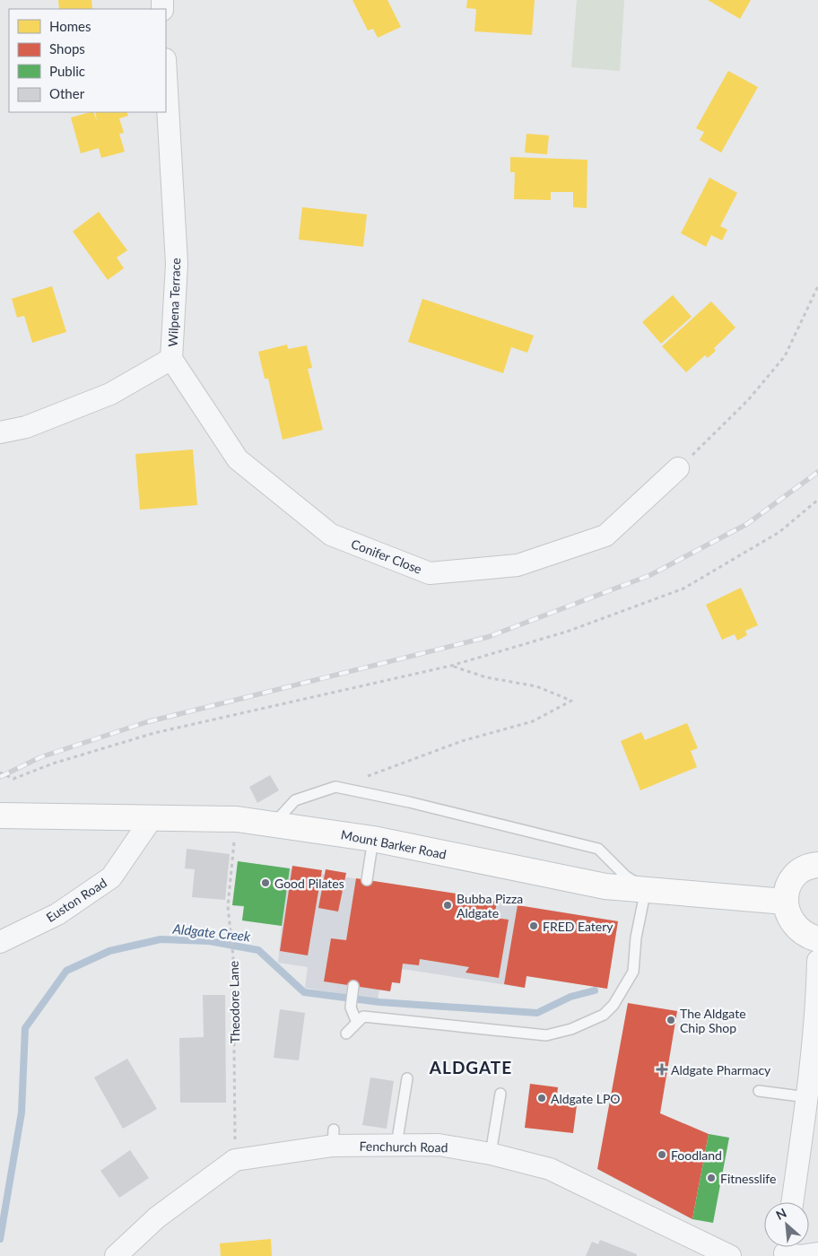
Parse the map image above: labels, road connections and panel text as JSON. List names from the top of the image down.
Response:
{
  "streets": {
    "main road": ["Mount Barker Road"],
    "street": [
      "Wilpena Terrace",
      "Conifer Close",
      "Euston Road",
      "Fenchurch Road"
    ],
    "path": ["Theodore Lane"]
  },
  "crossings": [
    ["Wilpena Terrace", "Conifer Close"],
    ["Mount Barker Road", "Euston Road"],
    ["Mount Barker Road", "Theodore Lane"],
    ["Theodore Lane", "Fenchurch Road"]
  ],
  "districts": ["ALDGATE"],
  "water": ["Aldgate Creek"],
  "places": {
    "other": [
      "Good Pilates",
      "Bubba Pizza Aldgate",
      "FRED Eatery",
      "The Aldgate Chip Shop",
      "Aldgate LPO",
      "Foodland",
      "Fitnesslife"
    ],
    "health": ["Aldgate Pharmacy"]
  },
  "legend": [
    "Homes",
    "Shops",
    "Public",
    "Other"
  ],
  "north": "top left"
}
